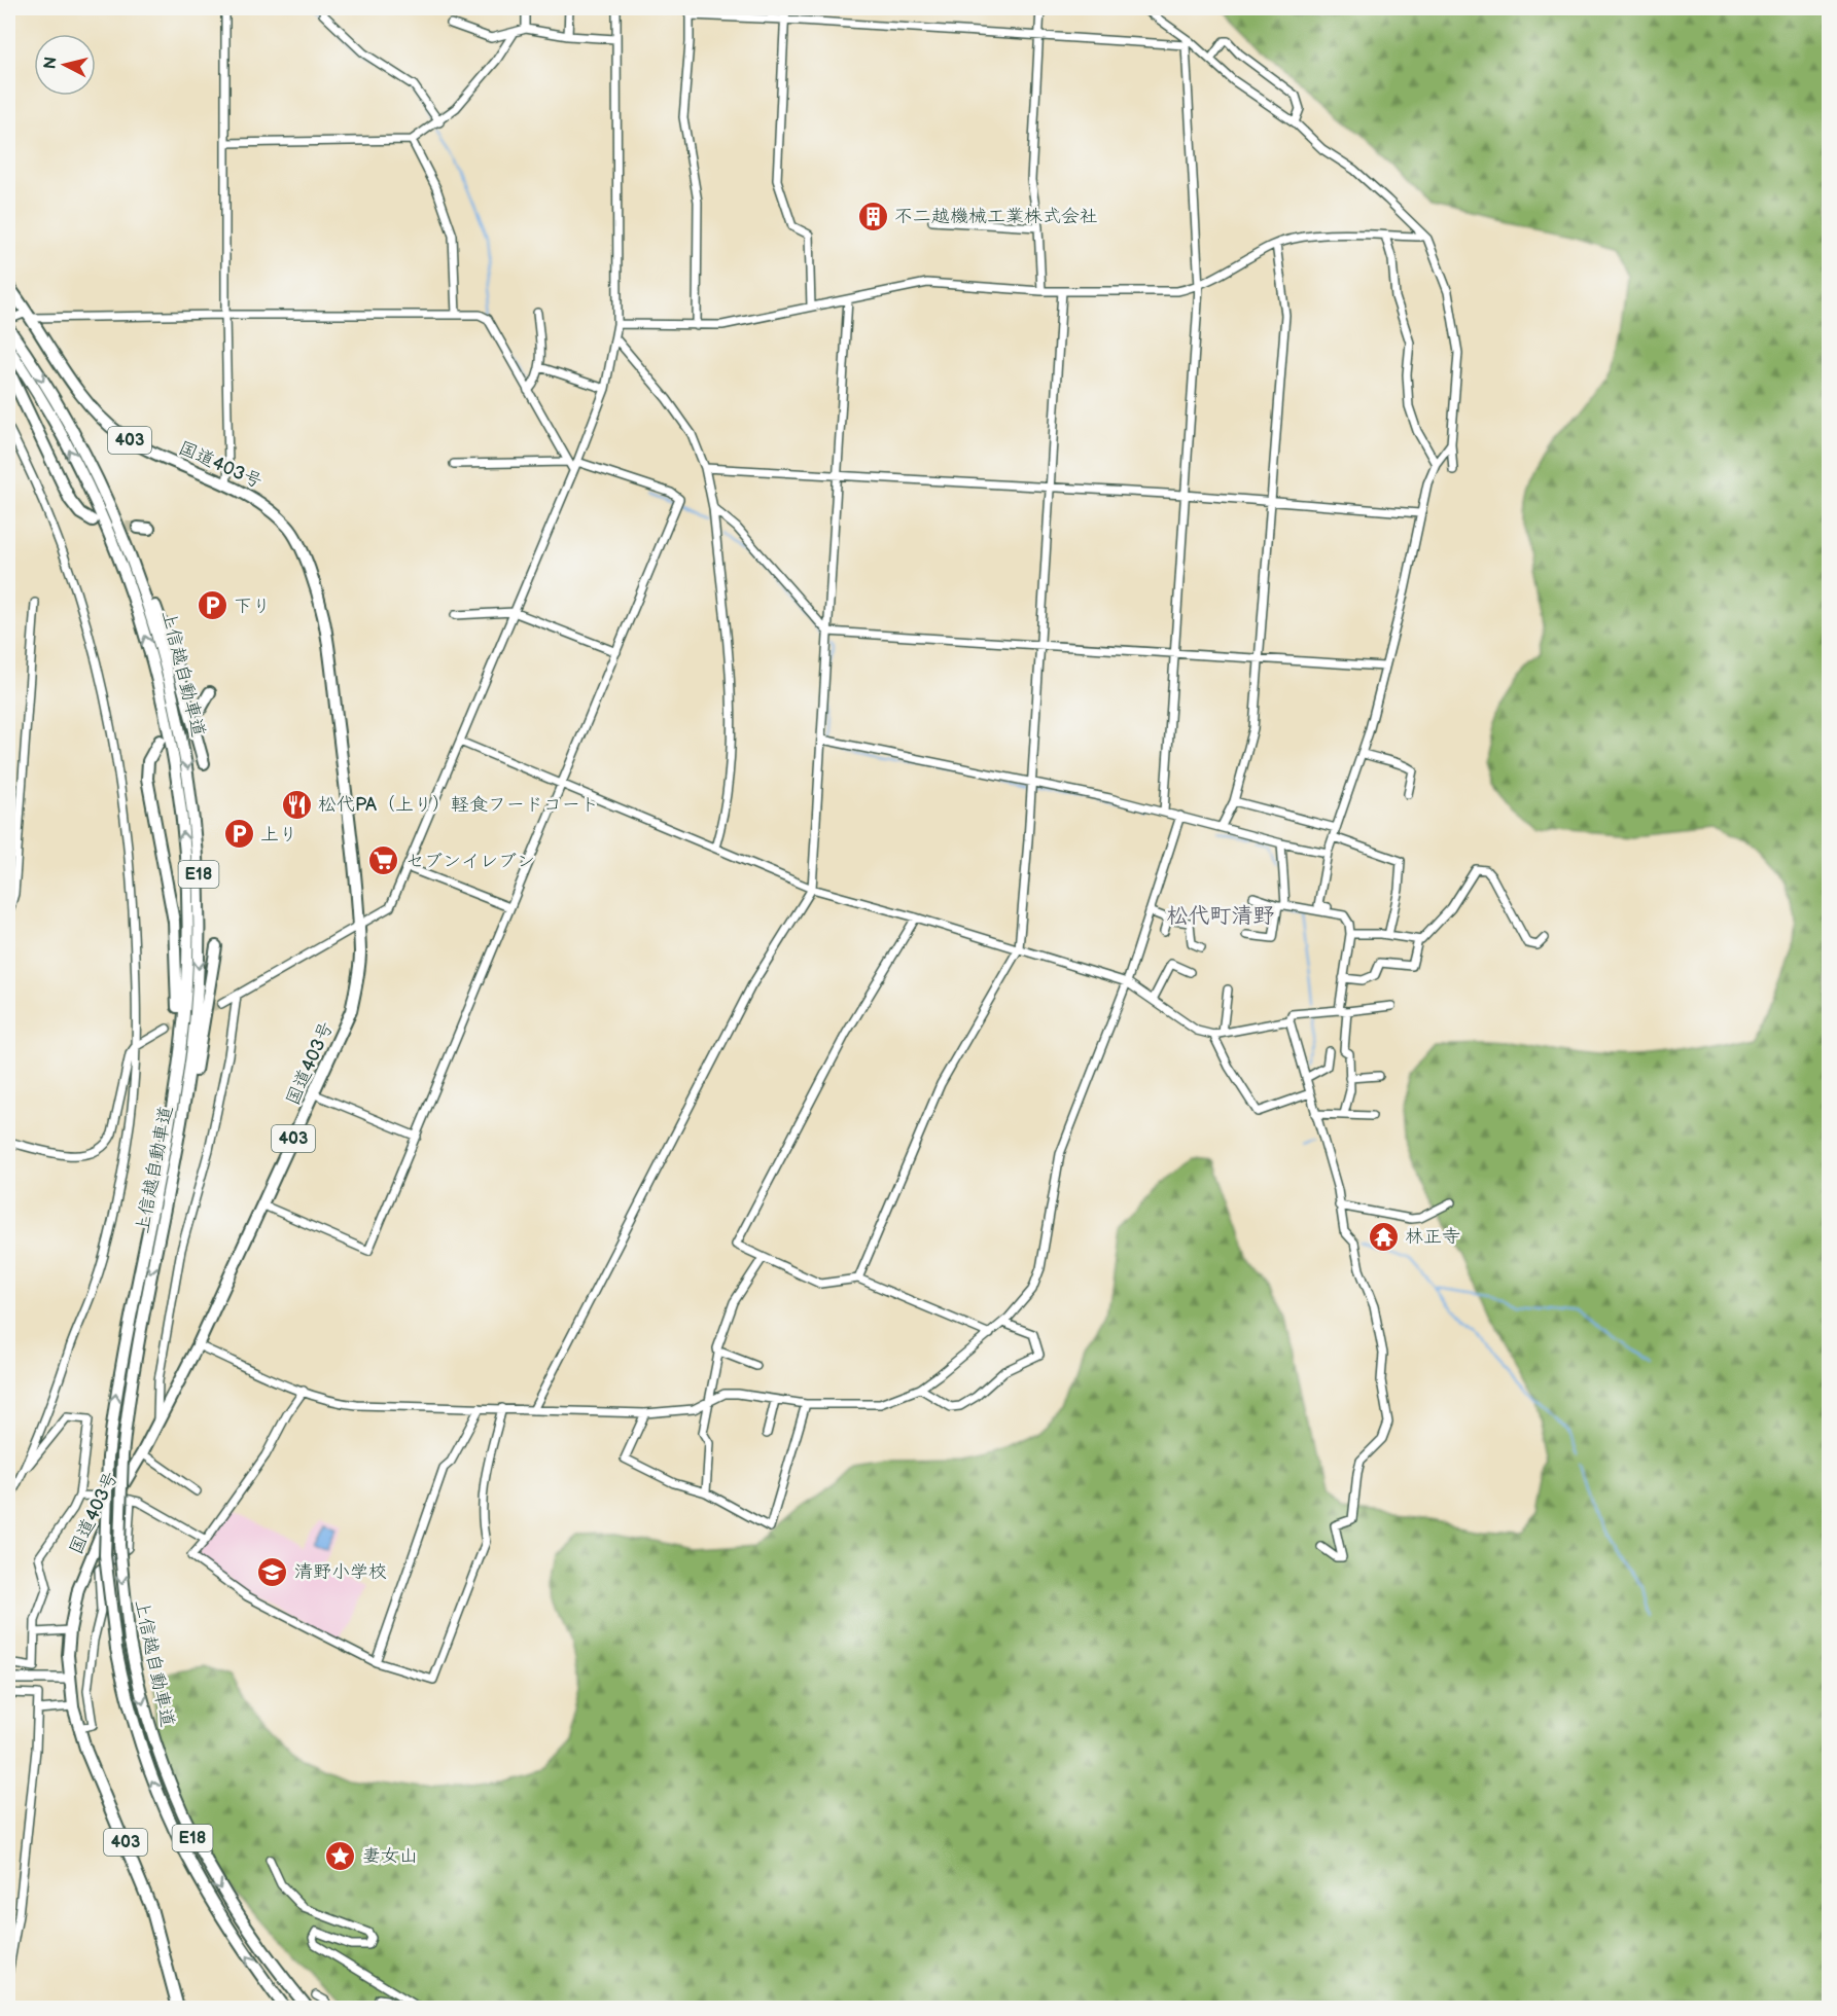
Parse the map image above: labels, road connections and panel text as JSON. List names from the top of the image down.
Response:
{
  "streets": {
    "highway": [
      "403",
      "国道403号",
      "上信越自動車道",
      "E18"
    ]
  },
  "districts": ["松代町清野"],
  "places": {
    "building": ["不二越機械工業株式会社"],
    "parking": ["下り", "上り"],
    "restaurant": ["松代PA（上り）軽食フードコート"],
    "supermarket": ["セブンイレブン"],
    "temple": ["林正寺"],
    "school or university": ["清野小学校"],
    "place": ["妻女山"]
  },
  "north": "left"
}
